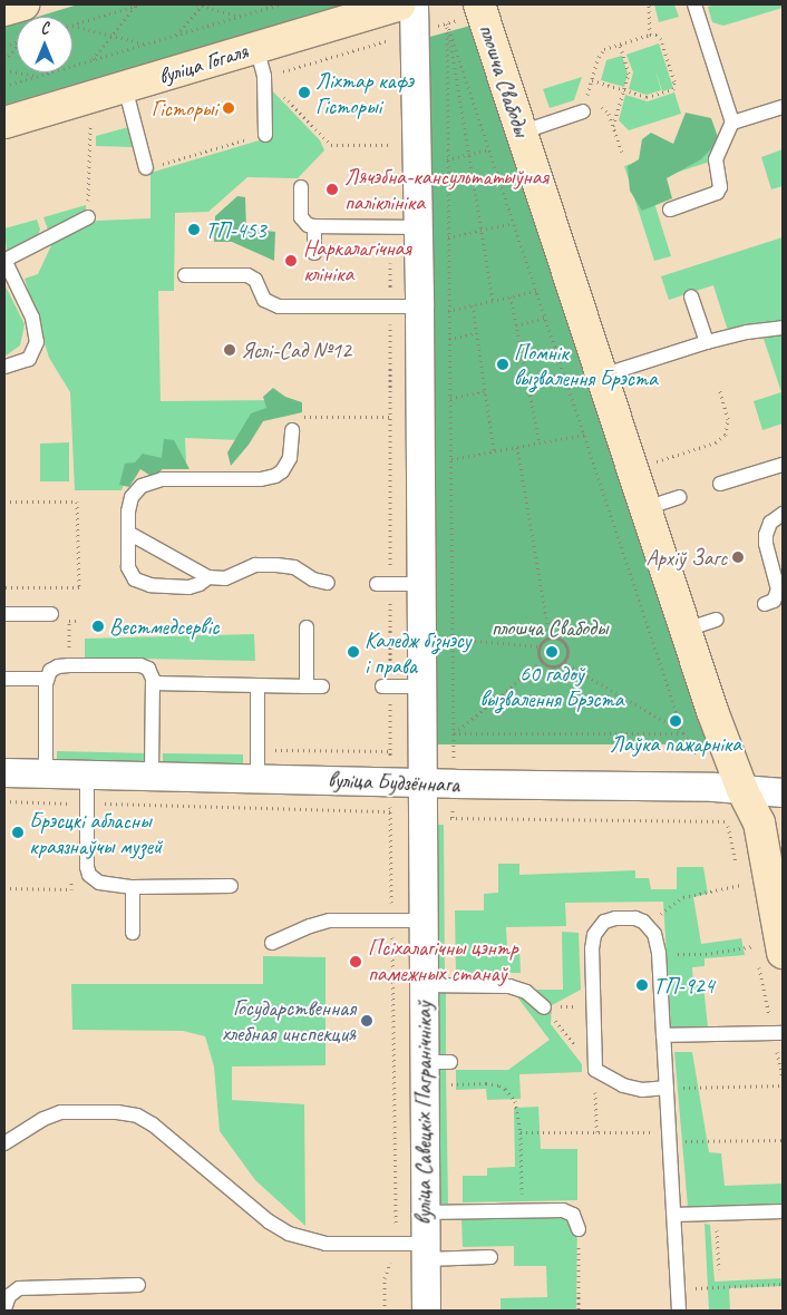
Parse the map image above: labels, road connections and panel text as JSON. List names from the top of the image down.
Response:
{
  "streets": {
    "main road": ["вуліца Гогаля", "плошча Свабоды"],
    "street": ["вуліца Будзённага", "вуліца Савецкіх Пагранічнікаў"]
  },
  "crossings": [
    ["плошча Свабоды", "вуліца Будзённага"],
    ["вуліца Будзённага", "вуліца Савецкіх Пагранічнікаў"]
  ],
  "parks": ["плошча Свабоды"],
  "places": [
    "Ліхтар кафэ Гісторыі",
    "Гісторыі",
    "Лячэбна-кансультатыўная паліклініка",
    "ТП-453",
    "Наркалагічная клініка",
    "Яслі-Сад №12",
    "Помнік вызвалення Брэста",
    "Архіў Загс",
    "Вестмедсервіс",
    "Каледж бізнэсу і права",
    "60 гадоў вызвалення Брэста",
    "Лаўка пажарніка",
    "Брэсцкі абласны краязнаўчы музей",
    "Псіхалагічны цэнтр памежных станаў",
    "ТП-924",
    "Государственная хлебная инспекция"
  ],
  "north": "top"
}
